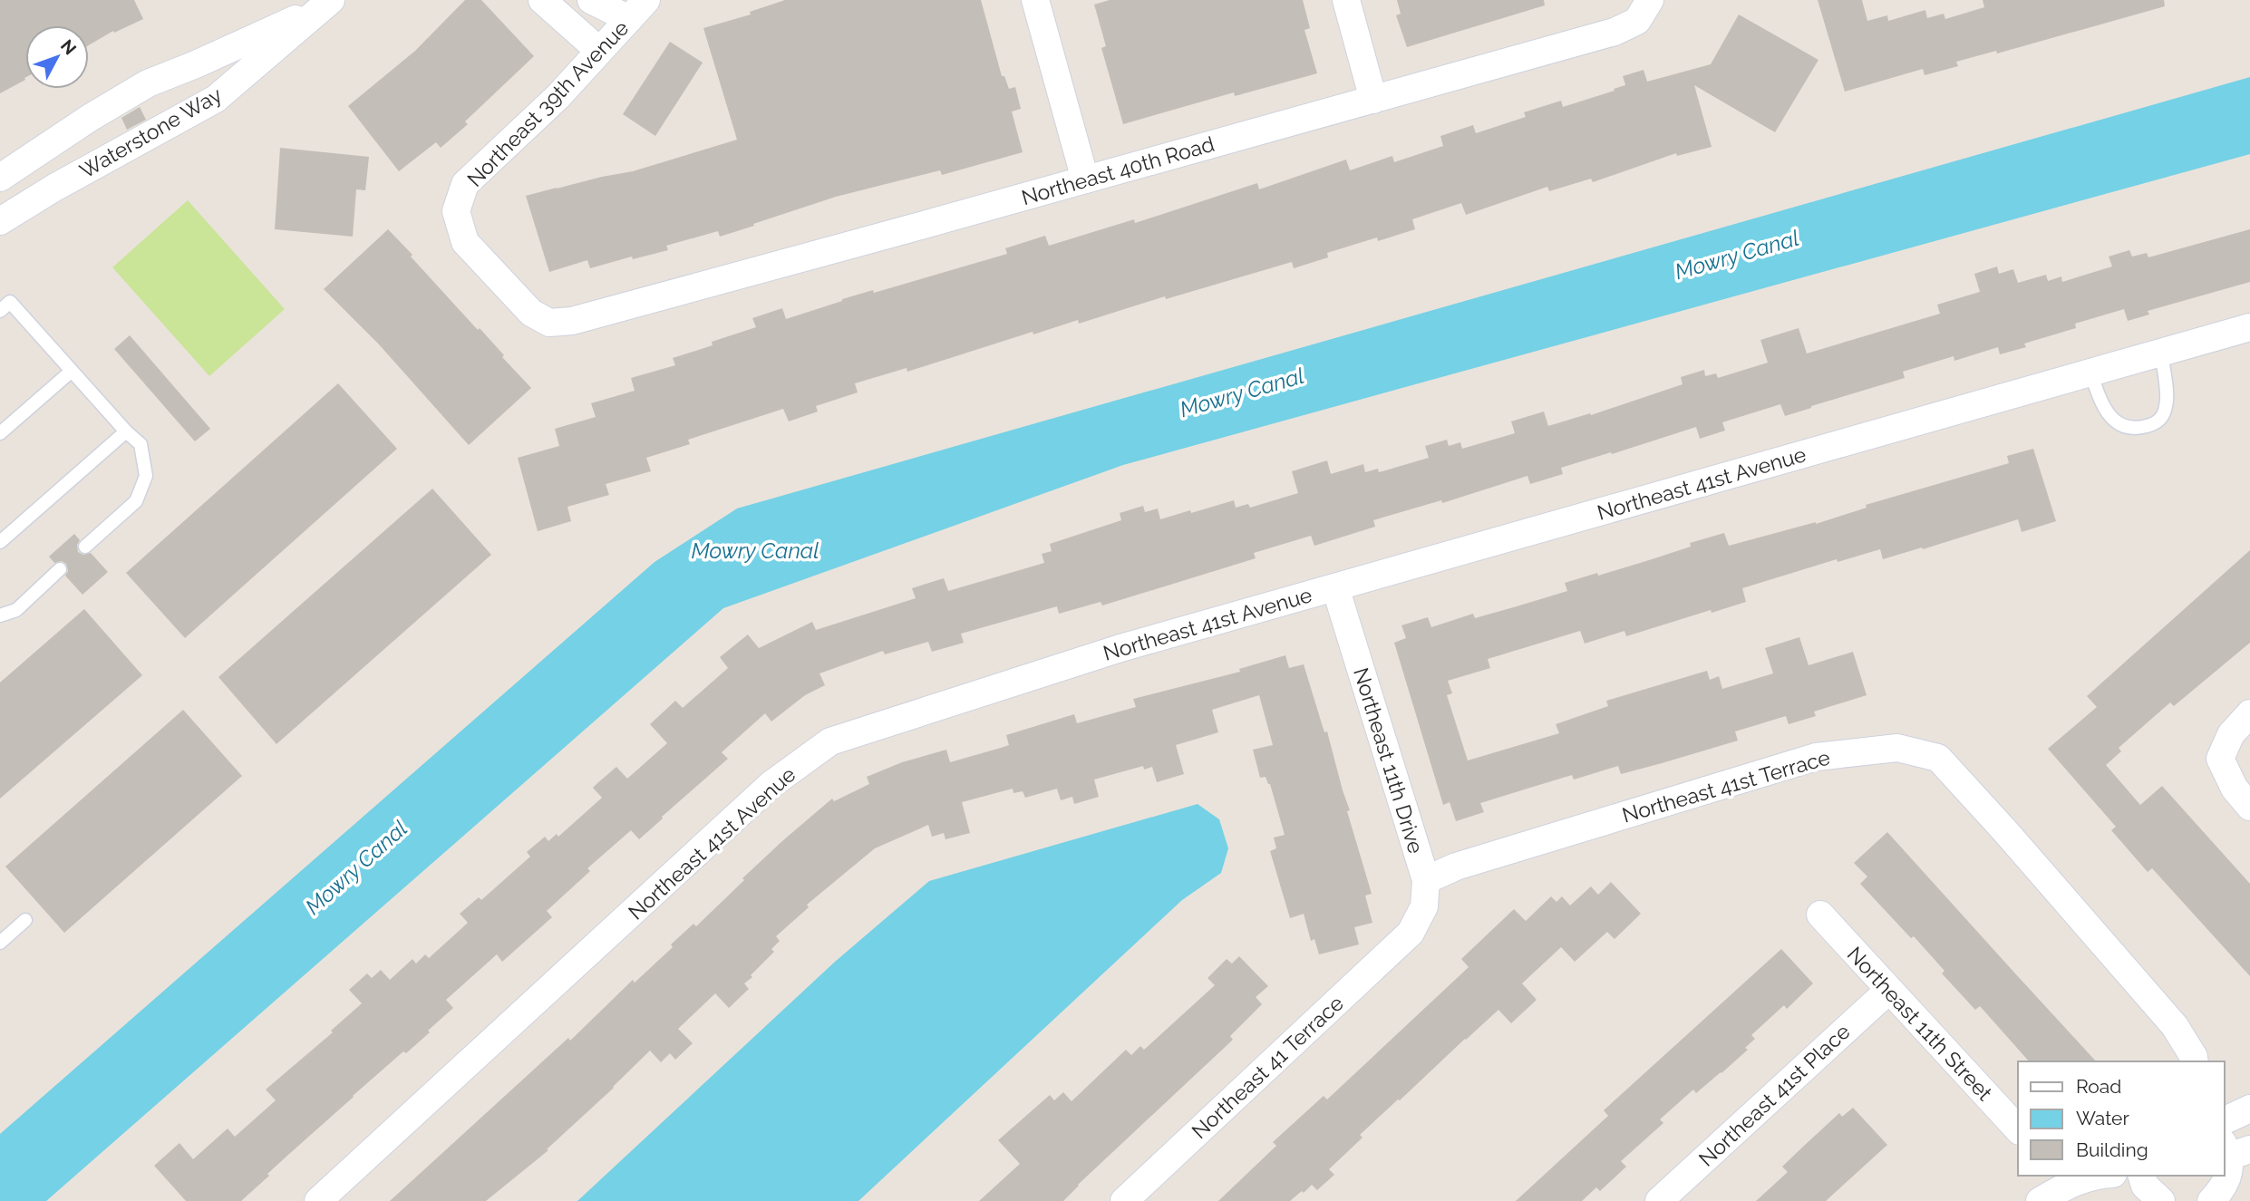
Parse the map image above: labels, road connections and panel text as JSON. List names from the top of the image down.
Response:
{
  "streets": {
    "street": [
      "Northeast 39th Avenue",
      "Waterstone Way",
      "Northeast 40th Road",
      "Northeast 41st Avenue",
      "Northeast 11th Drive",
      "Northeast 41st Terrace",
      "Northeast 11th Street",
      "Northeast 41 Terrace",
      "Northeast 41st Place"
    ]
  },
  "crossings": [
    ["Northeast 39th Avenue", "Northeast 40th Road"],
    ["Northeast 41st Avenue", "Northeast 11th Drive"],
    ["Northeast 11th Drive", "Northeast 41st Terrace"],
    ["Northeast 11th Drive", "Northeast 41 Terrace"],
    ["Northeast 11th Street", "Northeast 41st Place"]
  ],
  "water": ["Mowry Canal"],
  "legend": ["Road", "Water", "Building"],
  "north": "top right"
}
